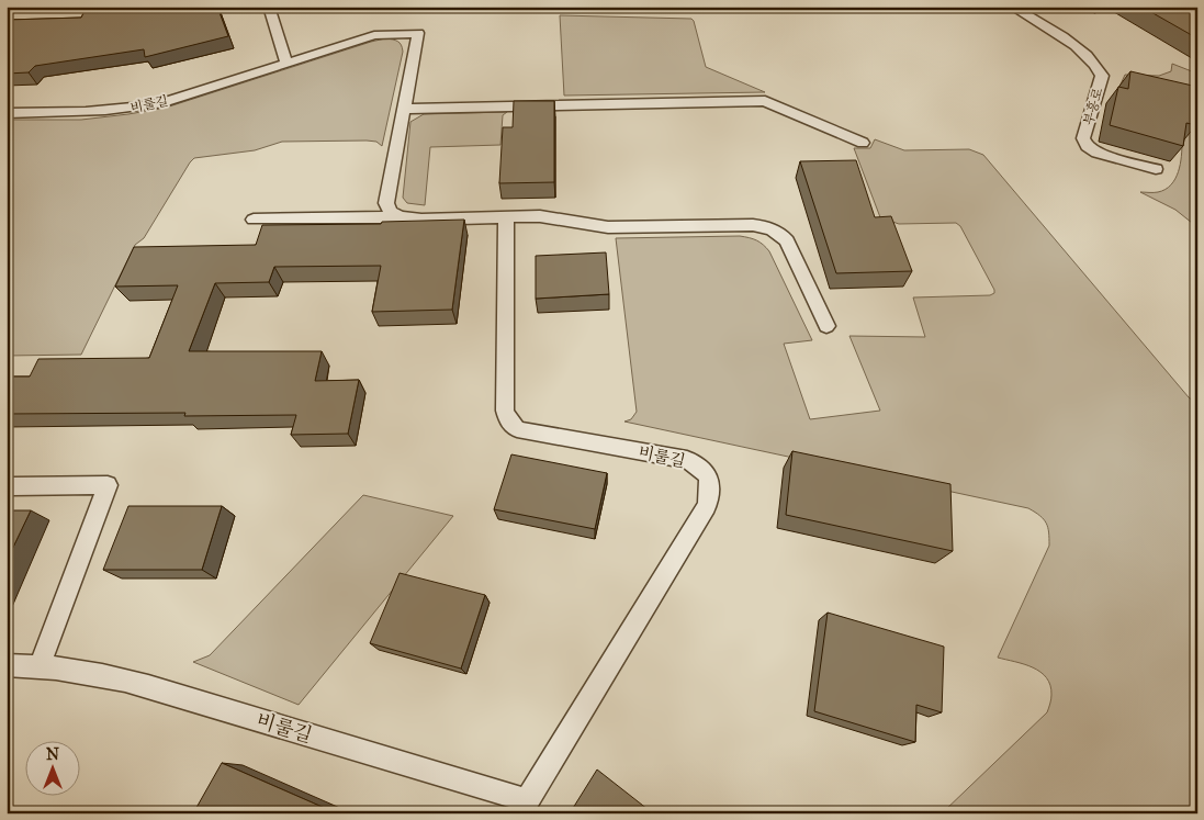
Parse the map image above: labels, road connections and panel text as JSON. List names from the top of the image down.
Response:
{
  "streets": {
    "lane": ["비룰길", "부흥로"]
  },
  "north": "top"
}
